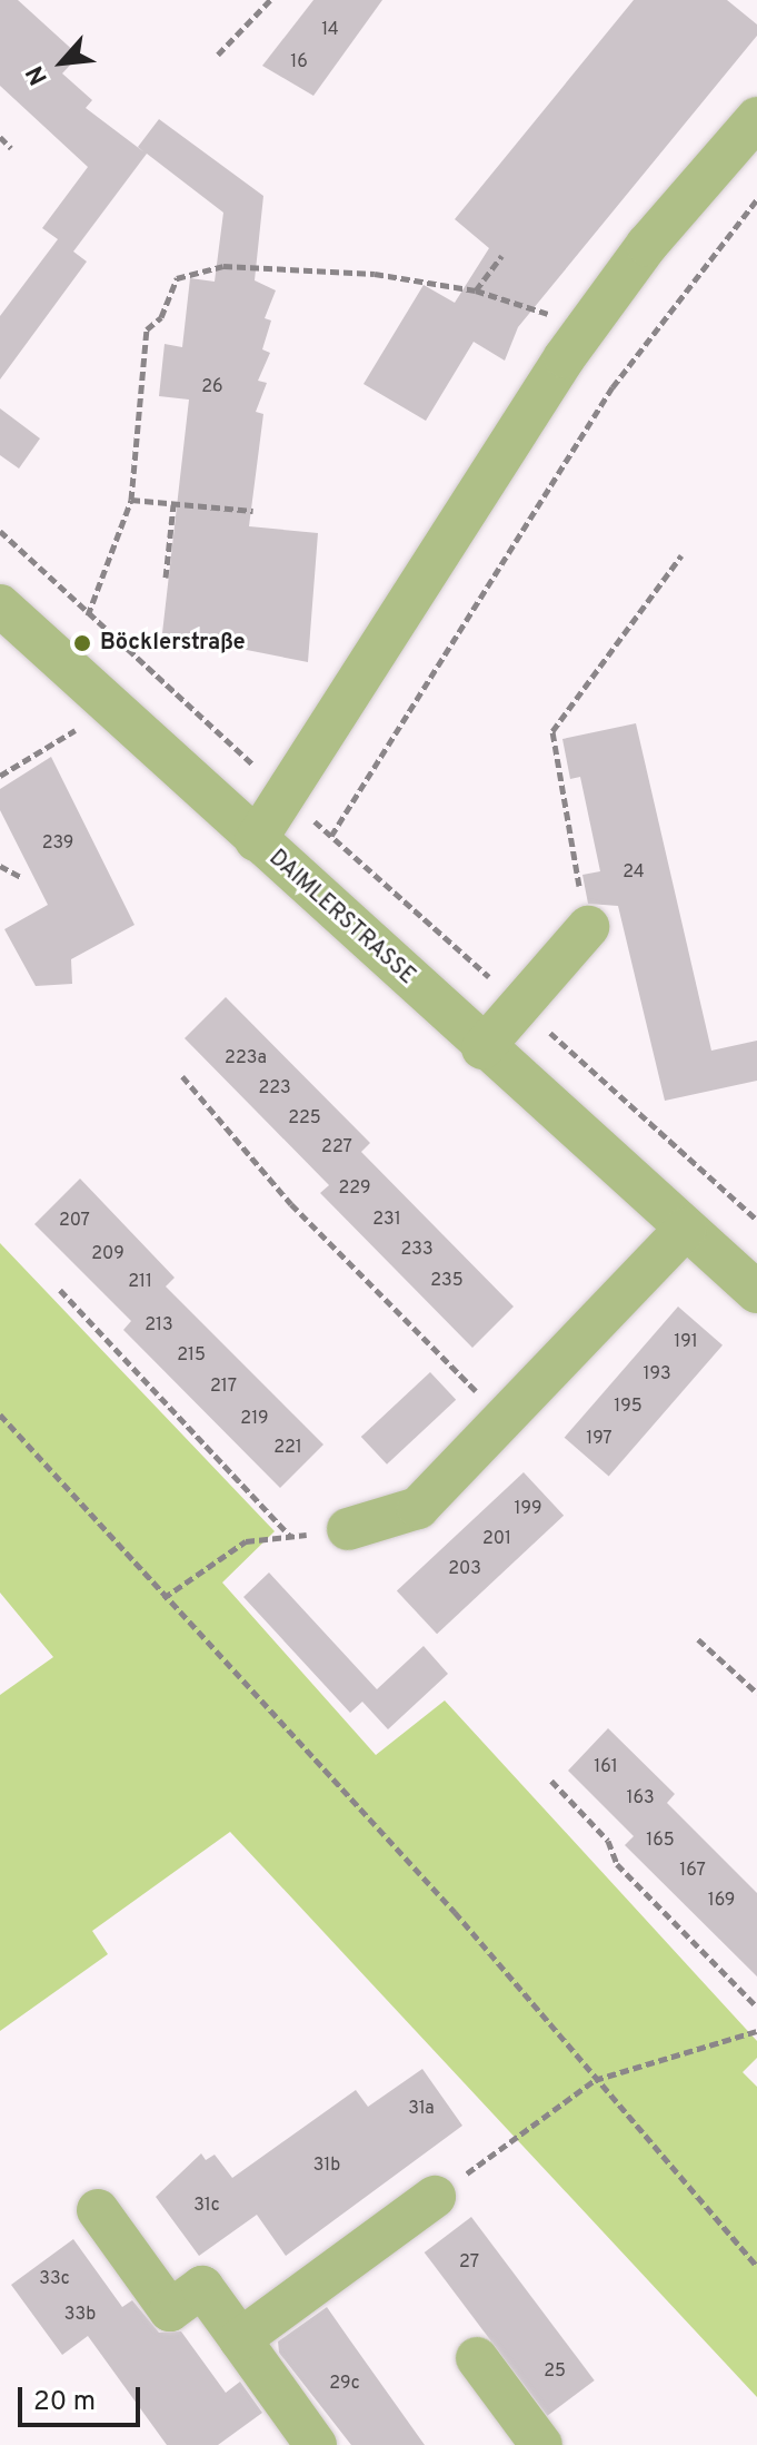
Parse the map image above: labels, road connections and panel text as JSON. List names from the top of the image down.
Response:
{
  "streets": {
    "street": ["DAIMLERSTRASSE"]
  },
  "places": ["Böcklerstraße"],
  "house_numbers": [
    "14",
    "16",
    "26",
    "239",
    "24",
    "223a",
    "223",
    "225",
    "227",
    "229",
    "231",
    "207",
    "233",
    "209",
    "235",
    "211",
    "213",
    "191",
    "215",
    "193",
    "217",
    "195",
    "219",
    "197",
    "221",
    "199",
    "201",
    "203",
    "161",
    "163",
    "165",
    "167",
    "169",
    "31a",
    "31b",
    "31c",
    "27",
    "33c",
    "33b",
    "25",
    "29c"
  ],
  "scale_bar": "20 m",
  "north": "bottom left"
}
